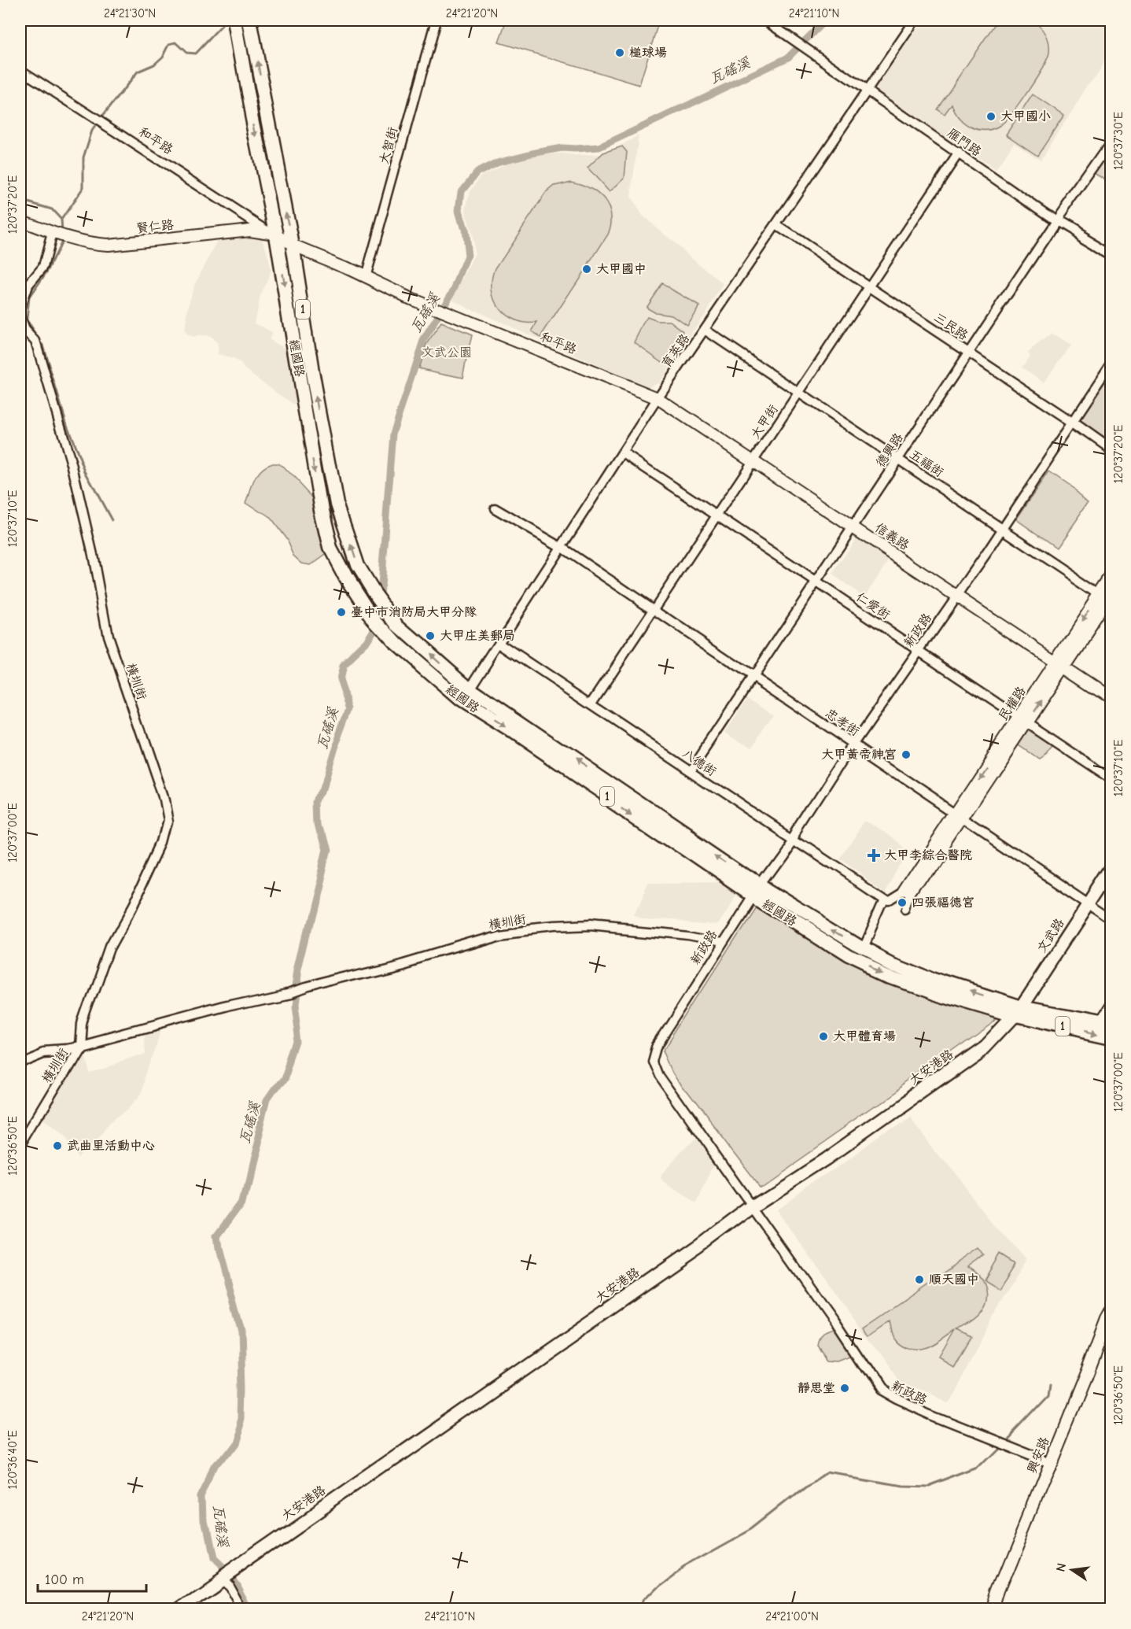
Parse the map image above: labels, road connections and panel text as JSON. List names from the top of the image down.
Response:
{
  "streets": {
    "main road": [
      "1",
      "經國路",
      "文武路",
      "大安港路"
    ],
    "street": [
      "和平路",
      "雁門路",
      "大智街",
      "賢仁路",
      "三民路",
      "育英路",
      "大甲街",
      "德興路",
      "五福街",
      "信義路",
      "仁愛街",
      "新政路",
      "橫圳街",
      "民權路",
      "忠孝街",
      "八德街",
      "興安路"
    ]
  },
  "crossings": [
    ["和平路", "大智街"],
    ["和平路", "賢仁路"],
    ["和平路", "育英路"],
    ["和平路", "經國路"],
    ["和平路", "信義路"],
    ["雁門路", "育英路"],
    ["雁門路", "大甲街"],
    ["雁門路", "德興路"],
    ["賢仁路", "經國路"],
    ["三民路", "育英路"],
    ["三民路", "大甲街"],
    ["三民路", "德興路"],
    ["三民路", "新政路"],
    ["育英路", "經國路"],
    ["育英路", "五福街"],
    ["育英路", "信義路"],
    ["育英路", "仁愛街"],
    ["育英路", "忠孝街"],
    ["育英路", "八德街"],
    ["經國路", "新政路"],
    ["經國路", "文武路"],
    ["經國路", "大安港路"],
    ["大甲街", "五福街"],
    ["大甲街", "信義路"],
    ["大甲街", "仁愛街"],
    ["大甲街", "忠孝街"],
    ["大甲街", "八德街"],
    ["德興路", "五福街"],
    ["德興路", "信義路"],
    ["德興路", "仁愛街"],
    ["德興路", "忠孝街"],
    ["德興路", "八德街"],
    ["五福街", "新政路"],
    ["五福街", "民權路"],
    ["信義路", "新政路"],
    ["信義路", "民權路"],
    ["仁愛街", "新政路"],
    ["仁愛街", "民權路"],
    ["新政路", "橫圳街"],
    ["新政路", "忠孝街"],
    ["新政路", "八德街"],
    ["新政路", "大安港路"],
    ["新政路", "興安路"],
    ["民權路", "忠孝街"],
    ["忠孝街", "文武路"],
    ["文武路", "大安港路"]
  ],
  "water": ["瓦磘溪"],
  "parks": ["文武公園"],
  "places": {
    "other": [
      "槌球場",
      "大甲國小",
      "大甲國中",
      "臺中市消防局大甲分隊",
      "大甲庄美郵局",
      "大甲黃帝神宮",
      "四張福德宮",
      "大甲體育場",
      "武曲里活動中心",
      "順天國中",
      "靜思堂"
    ],
    "health": ["大甲李綜合醫院"]
  },
  "scale_bar": "100 m",
  "north": "left",
  "coordinates": [
    "24°21'30\"N",
    "24°21'20\"N",
    "24°21'10\"N",
    "120°37'30\"E",
    "120°37'20\"E",
    "120°37'10\"E",
    "120°37'00\"E",
    "120°36'50\"E",
    "120°36'40\"E",
    "24°21'00\"N"
  ]
}
